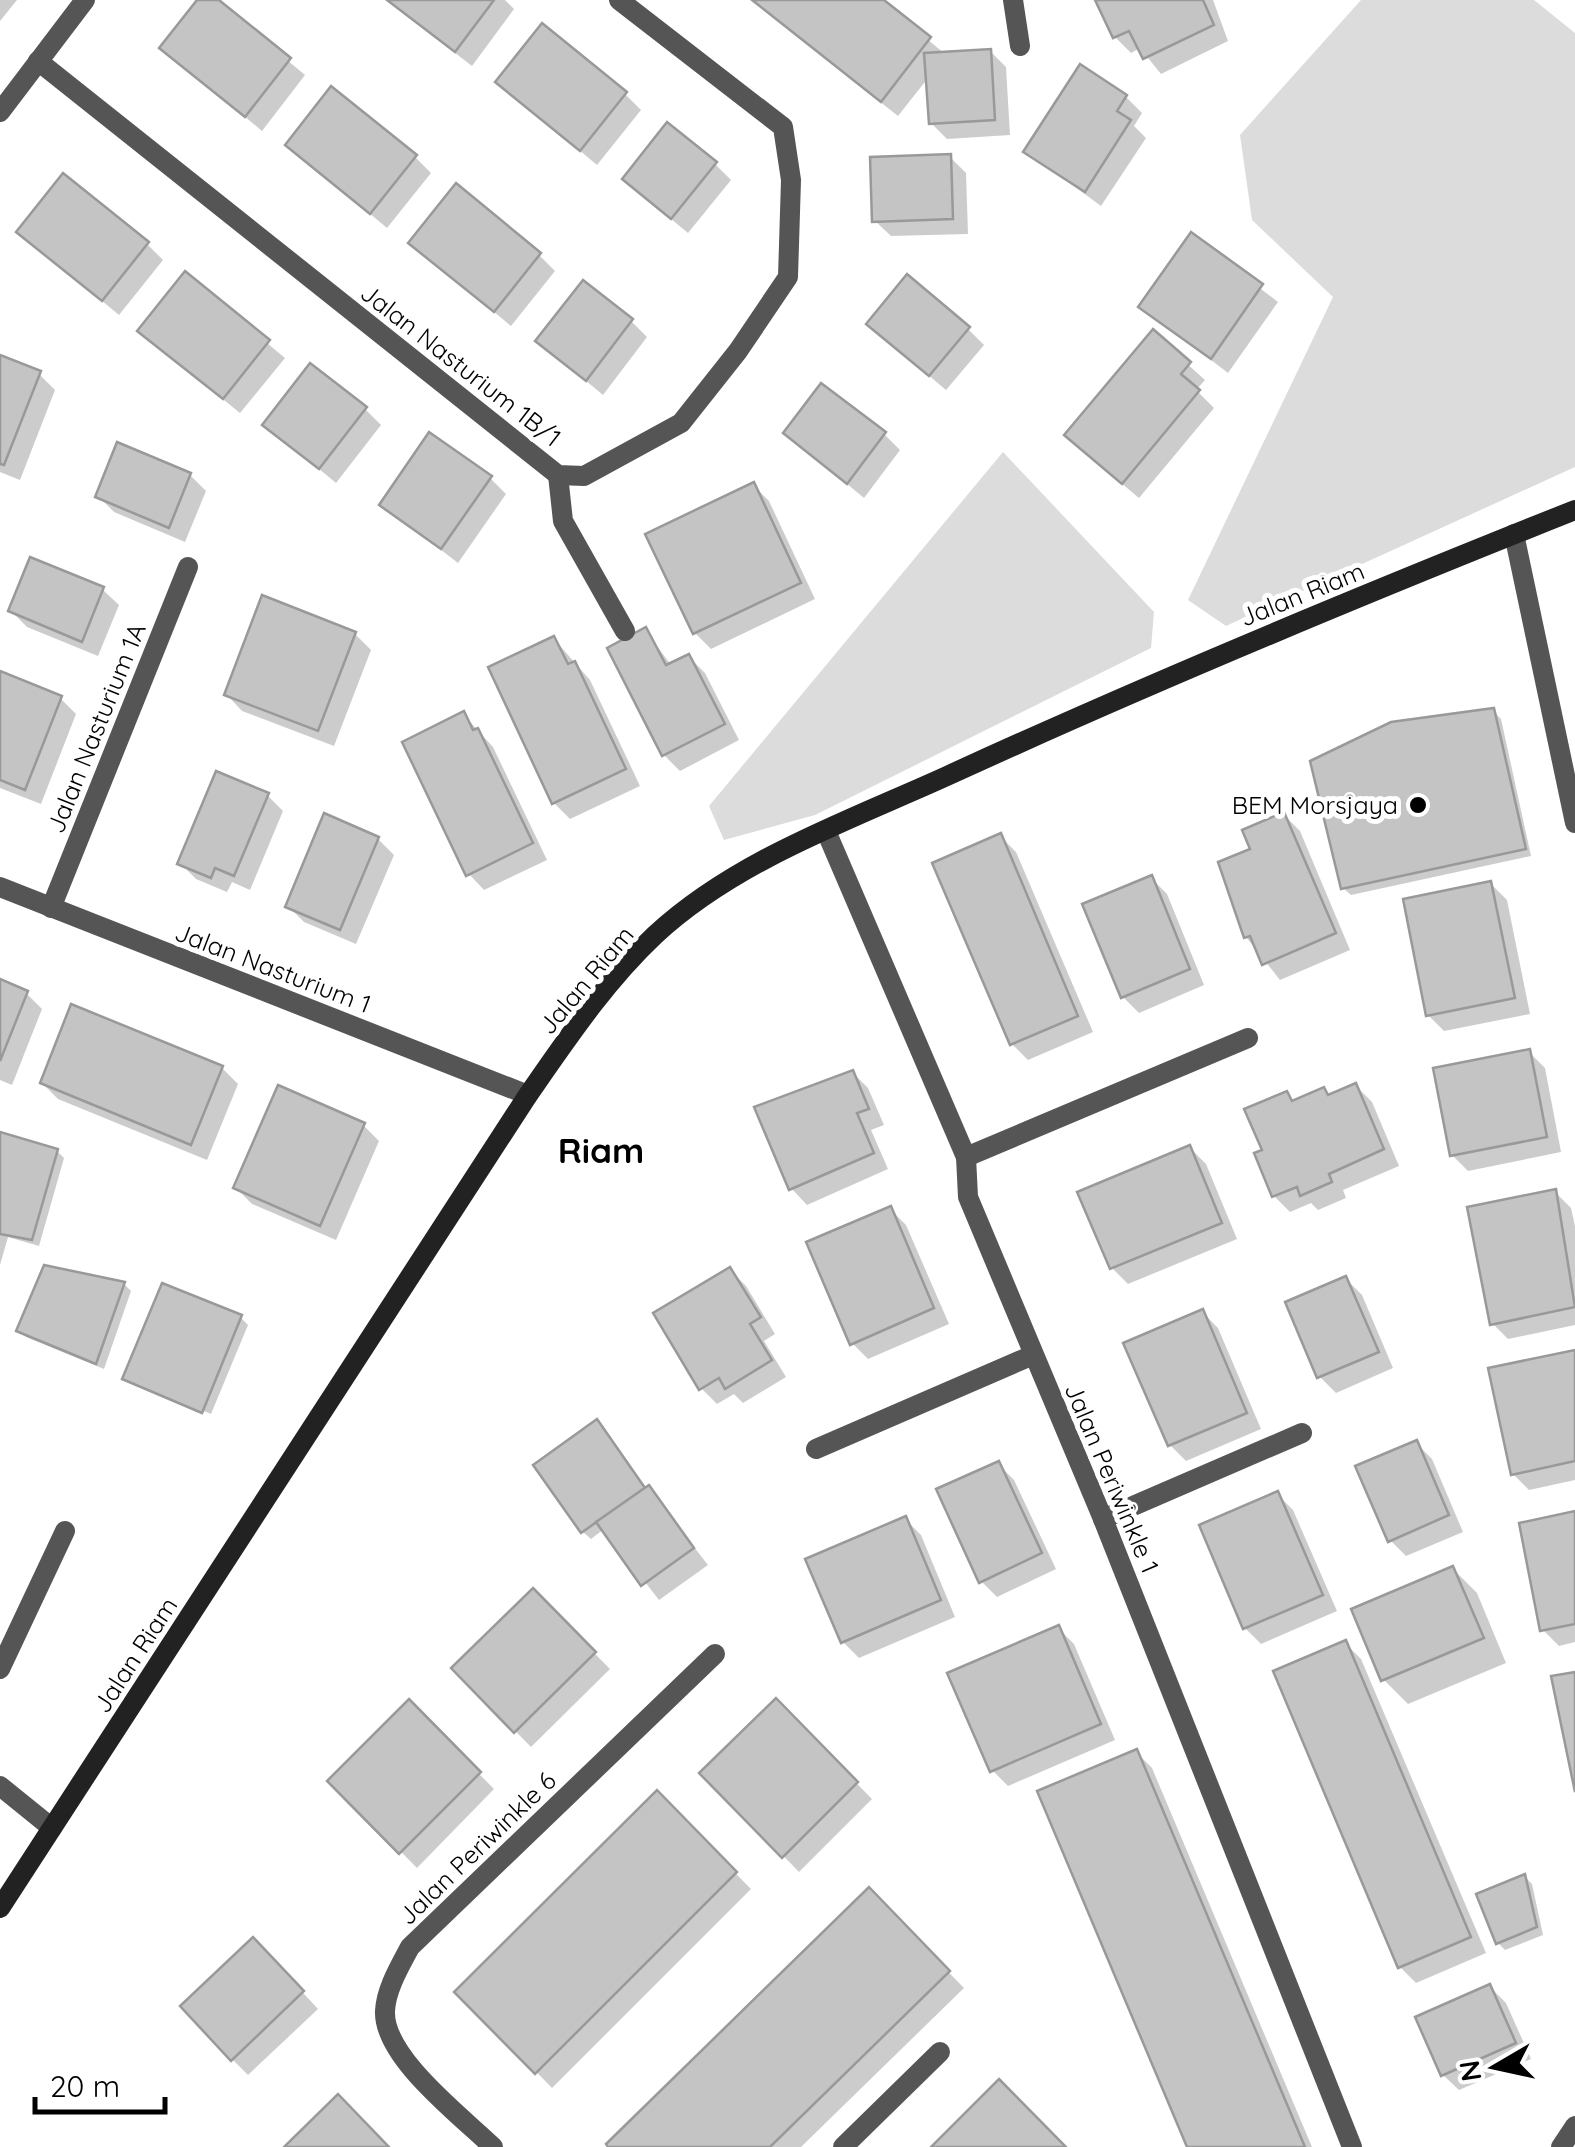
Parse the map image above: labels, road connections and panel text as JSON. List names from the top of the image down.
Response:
{
  "streets": {
    "main road": ["Jalan Riam"],
    "street": [
      "Jalan Nasturium 1B/1",
      "Jalan Nasturium 1A",
      "Jalan Nasturium 1",
      "Jalan Periwinkle 1",
      "Jalan Periwinkle 6"
    ]
  },
  "crossings": [
    ["Jalan Riam", "Jalan Nasturium 1"],
    ["Jalan Riam", "Jalan Periwinkle 1"],
    ["Jalan Nasturium 1A", "Jalan Nasturium 1"]
  ],
  "districts": ["Riam"],
  "places": ["BEM Morsjaya"],
  "scale_bar": "20 m",
  "north": "left"
}
